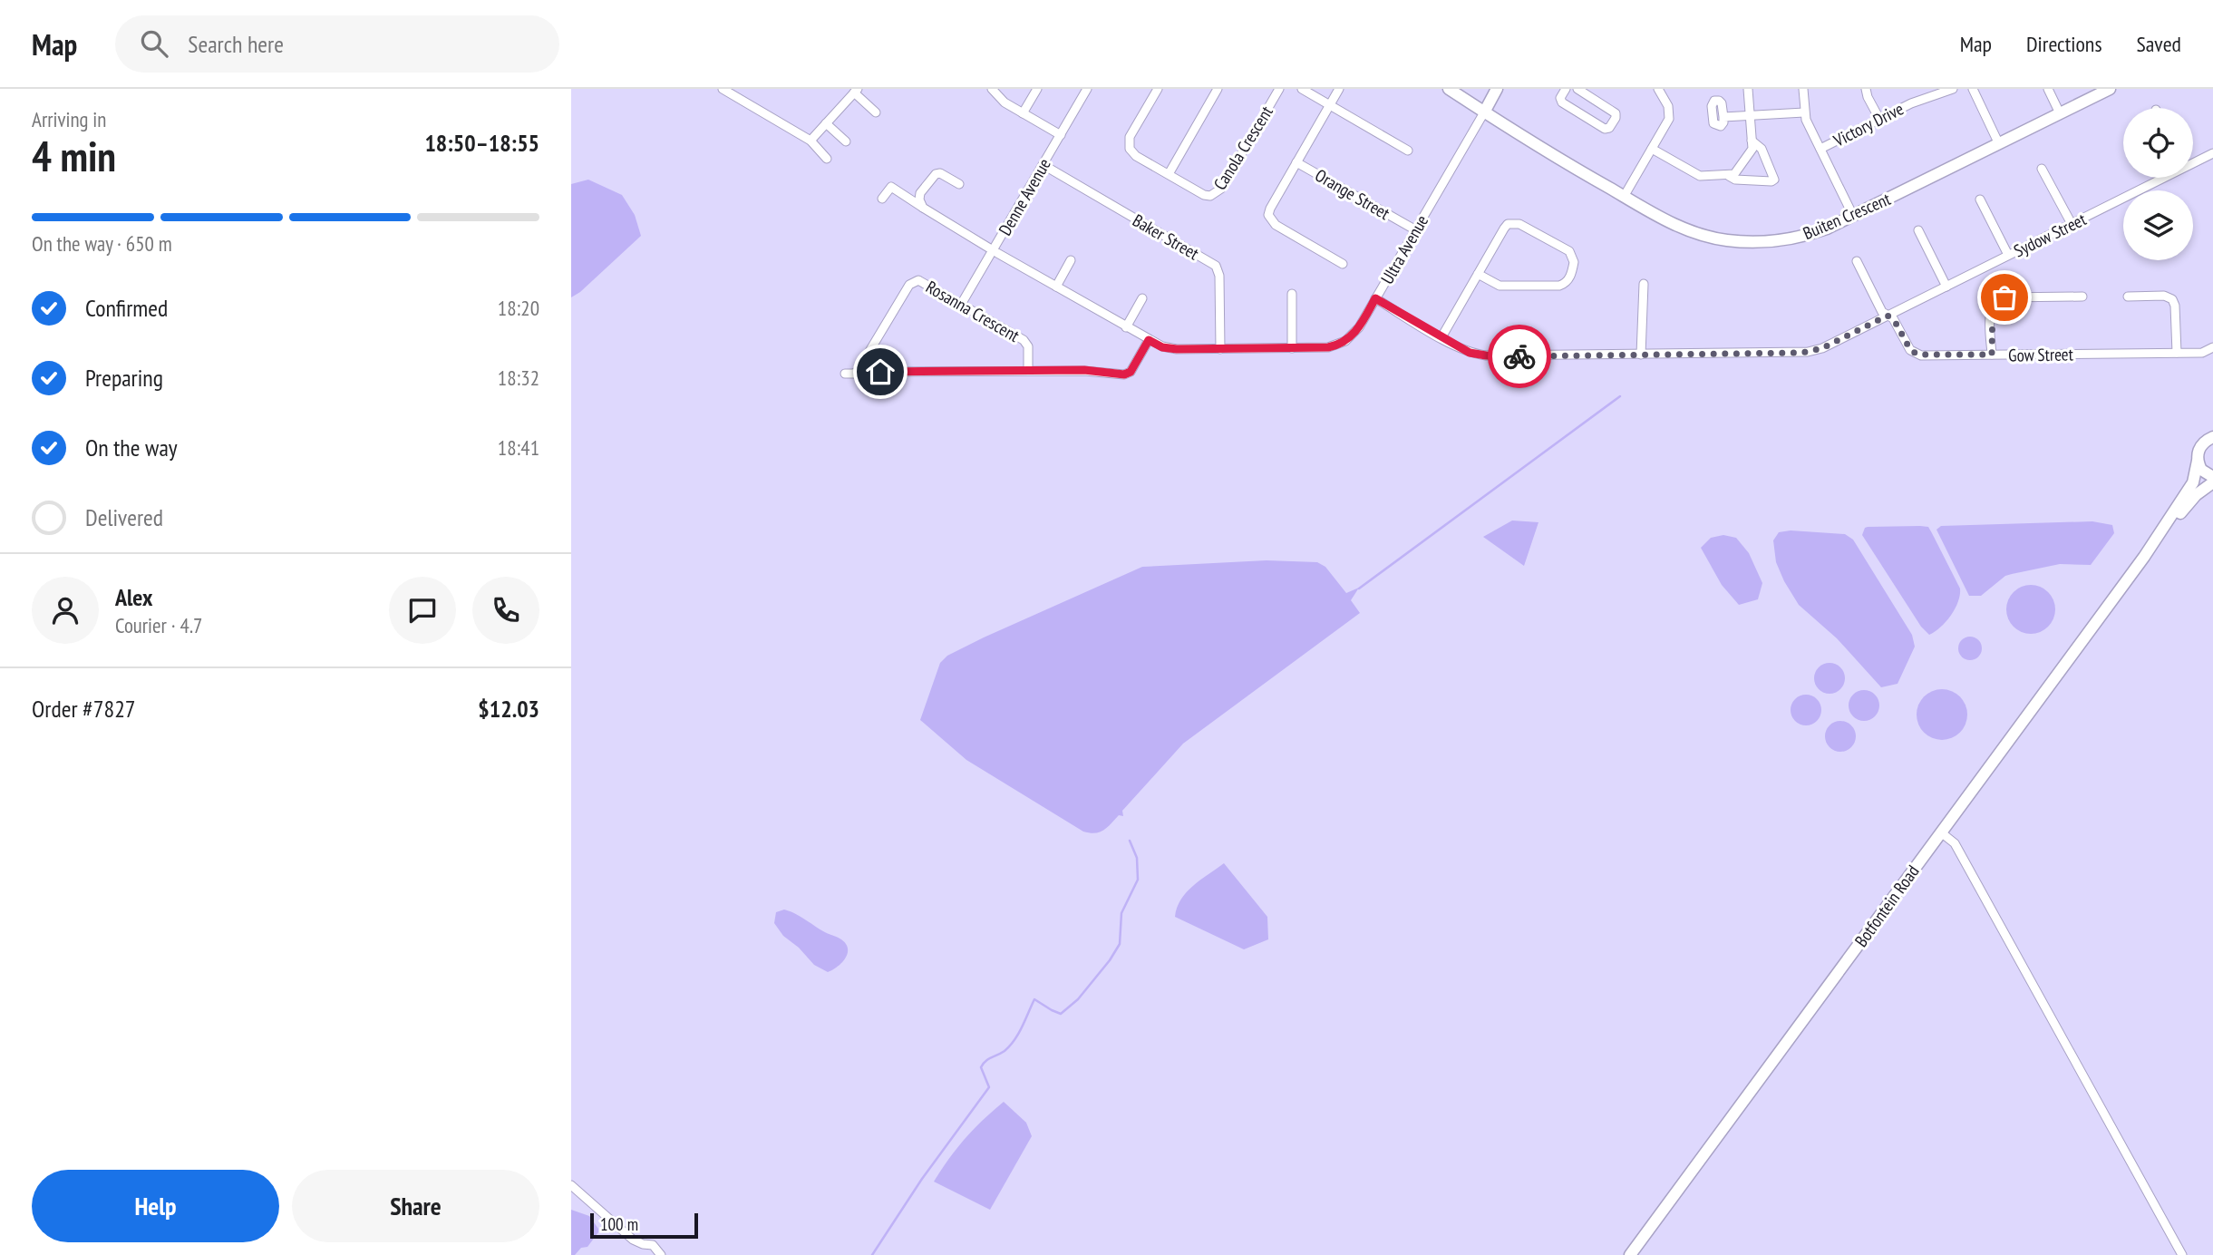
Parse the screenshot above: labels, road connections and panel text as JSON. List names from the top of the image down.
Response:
{
  "streets": {
    "main road": ["Buiten Crescent", "Ultra Avenue", "Botfontein Road"],
    "street": [
      "Victory Drive",
      "Canola Crescent",
      "Orange Street",
      "Denne Avenue",
      "Sydow Street",
      "Baker Street",
      "Rosanna Crescent",
      "Gow Street"
    ]
  },
  "crossings": [
    ["Orange Street", "Ultra Avenue"],
    ["Denne Avenue", "Baker Street"],
    ["Denne Avenue", "Ultra Avenue"],
    ["Denne Avenue", "Rosanna Crescent"],
    ["Buiten Crescent", "Ultra Avenue"],
    ["Sydow Street", "Ultra Avenue"],
    ["Sydow Street", "Gow Street"],
    ["Baker Street", "Ultra Avenue"],
    ["Ultra Avenue", "Rosanna Crescent"]
  ],
  "scale_bar": "100 m",
  "page": {
    "header": "Map",
    "search": "Search here",
    "nav": ["Map", "Directions", "Saved"],
    "heading": ["4 min", "Arriving in", "18:50–18:55"],
    "panel": [
      "Alex",
      "Courier · 4.7",
      "Order #7827",
      "$12.03"
    ],
    "bar": "On the way · 650 m",
    "list": [
      ["Confirmed", "18:20"],
      ["Preparing", "18:32"],
      ["On the way", "18:41"],
      "Delivered"
    ],
    "buttons": ["Help", "Share"],
    "scale": "100 m"
  }
}
